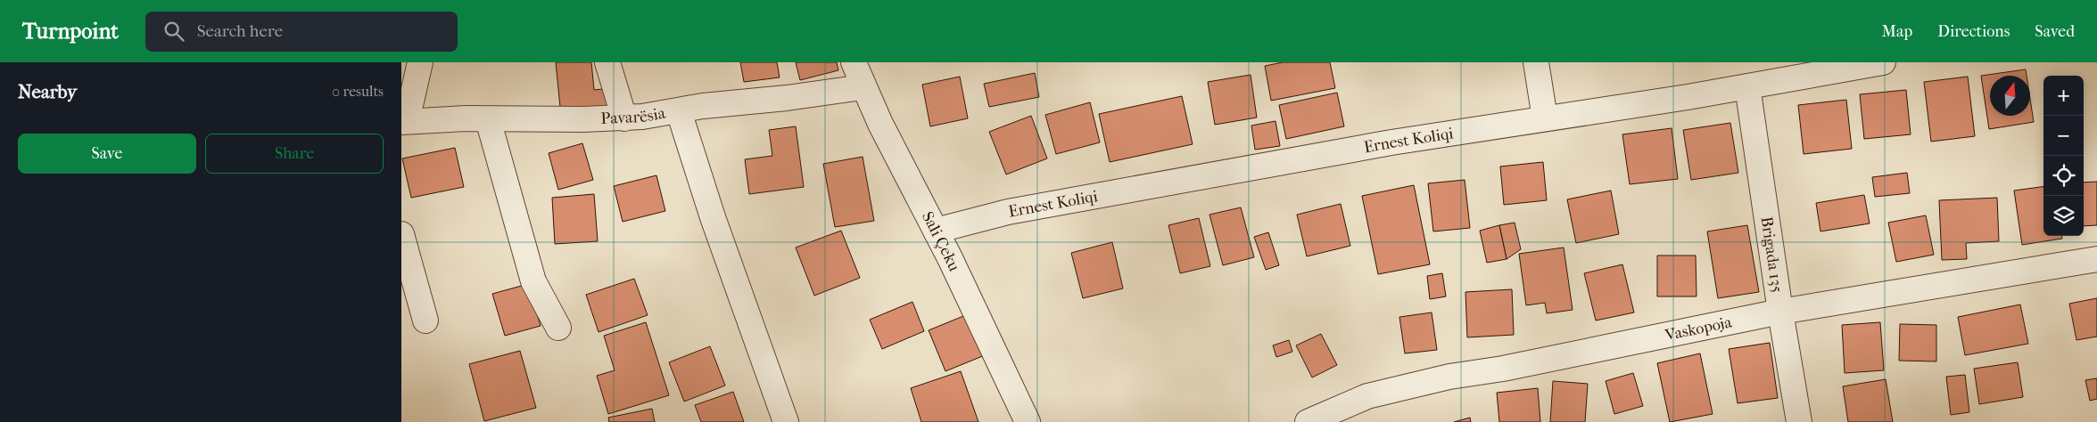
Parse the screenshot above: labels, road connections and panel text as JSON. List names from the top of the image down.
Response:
{
  "streets": {
    "street": [
      "Pavarësia",
      "Ernest Koliqi",
      "Sali Çeku",
      "Brigada 135",
      "Vaskopoja"
    ]
  },
  "crossings": [
    ["Pavarësia", "Sali Çeku"],
    ["Ernest Koliqi", "Sali Çeku"],
    ["Ernest Koliqi", "Brigada 135"],
    ["Brigada 135", "Vaskopoja"]
  ],
  "north": "top",
  "page": {
    "header": "Turnpoint",
    "search": "Search here",
    "nav": ["Map", "Directions", "Saved"],
    "heading": ["Nearby", "0 results"],
    "map_buttons": ["+", "−"],
    "buttons": ["Save", "Share"]
  }
}
